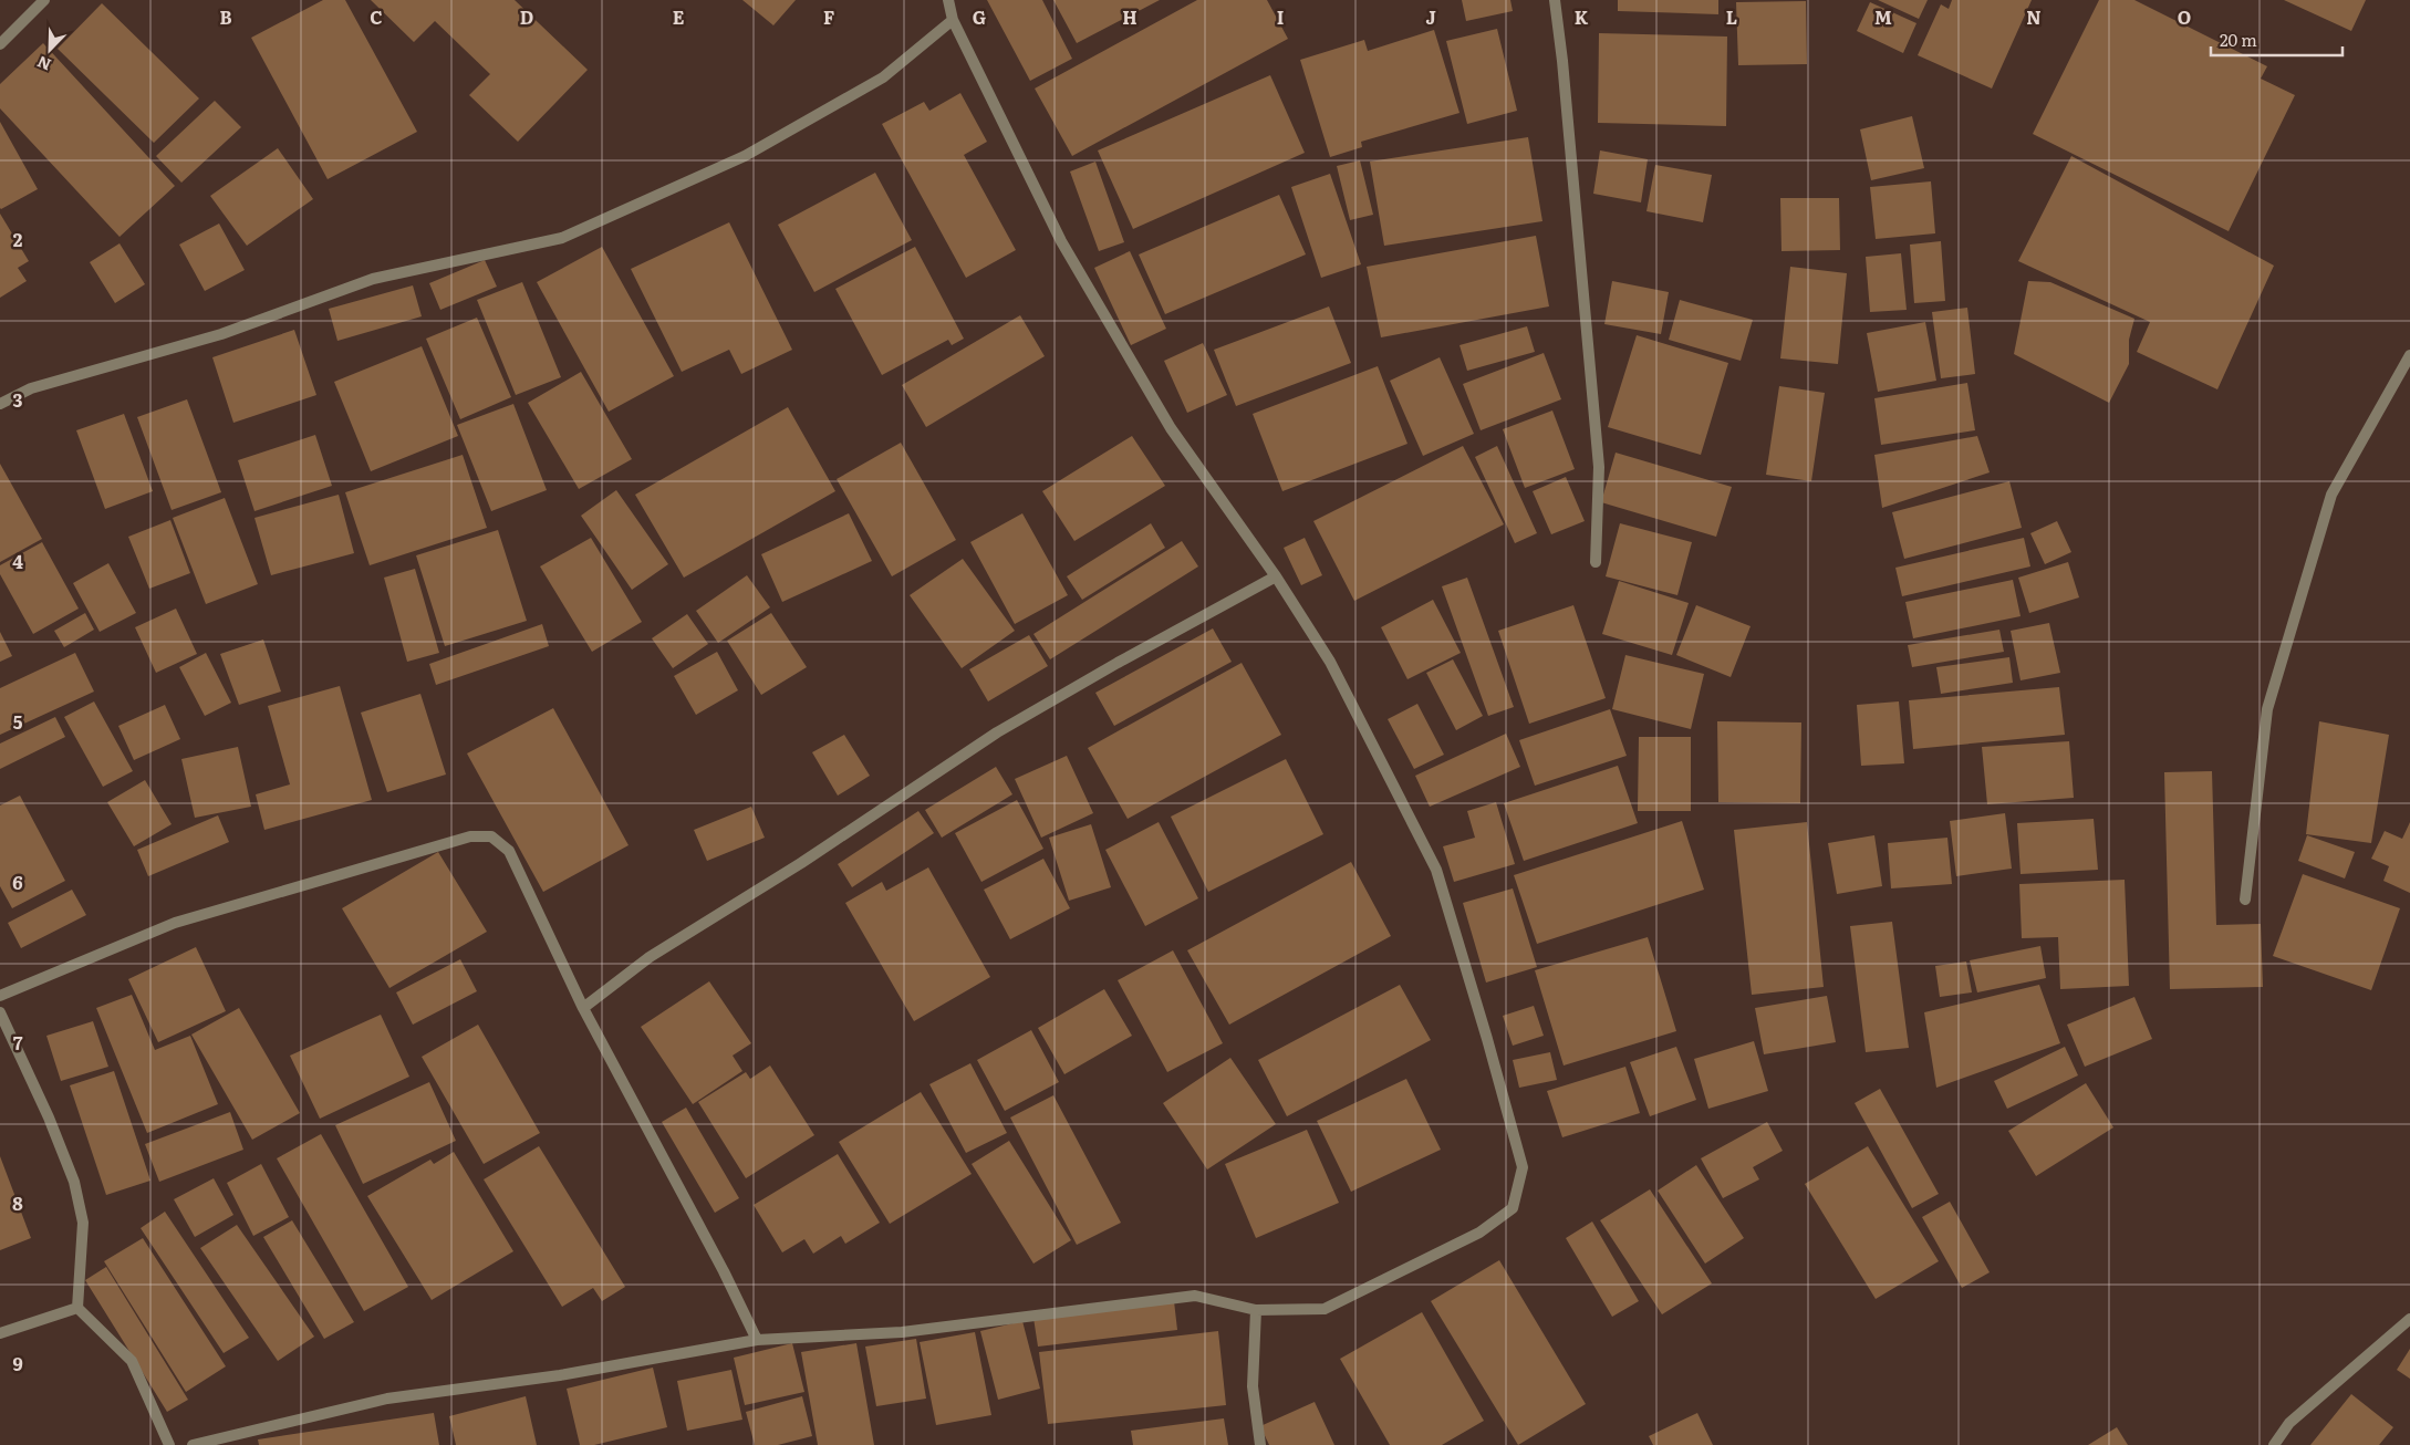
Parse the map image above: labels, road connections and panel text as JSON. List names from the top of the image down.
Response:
{
  "scale_bar": "20 m",
  "north": "bottom left",
  "grid": {
    "columns": [
      "B",
      "C",
      "D",
      "E",
      "F",
      "G",
      "H",
      "I",
      "J",
      "K",
      "L",
      "M",
      "N",
      "O"
    ],
    "rows": [
      "2",
      "3",
      "4",
      "5",
      "6",
      "7",
      "8",
      "9"
    ]
  }
}
